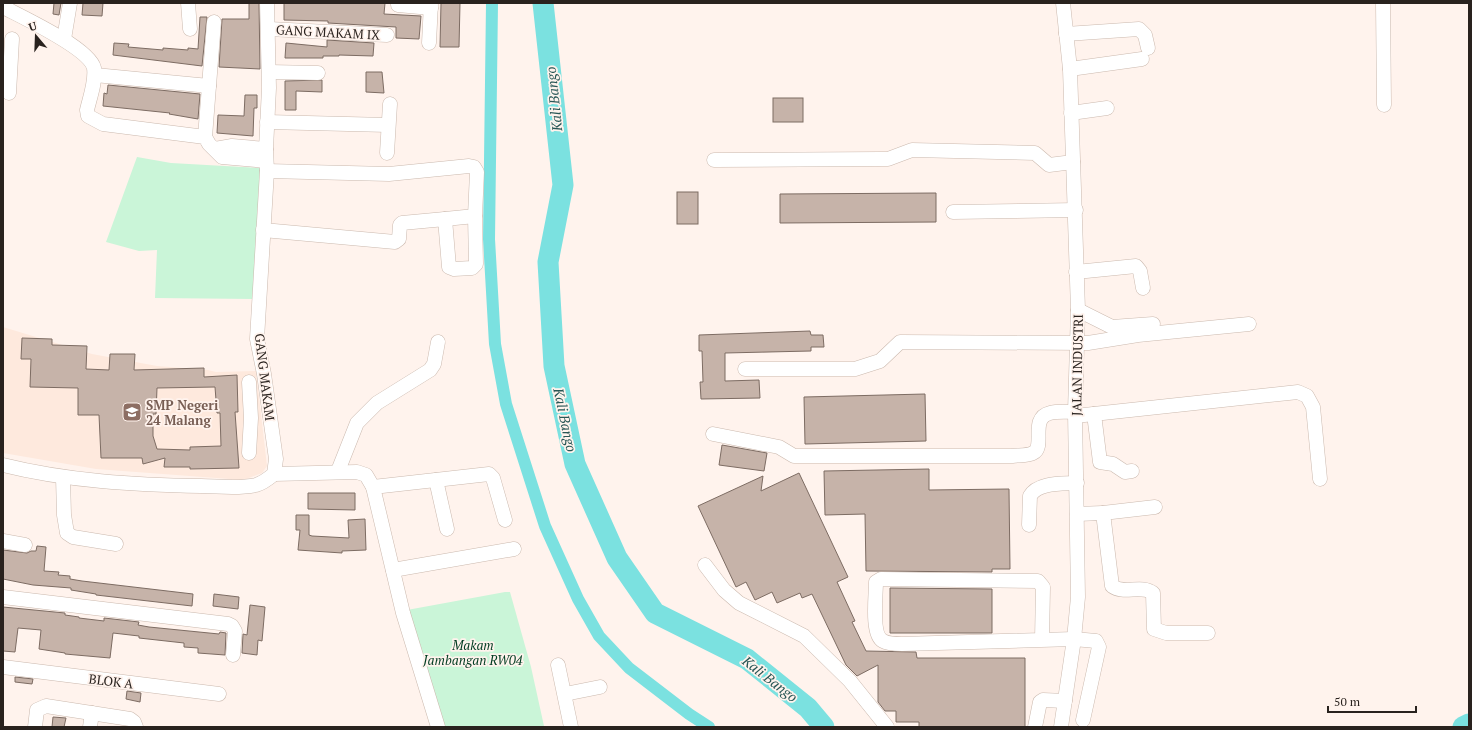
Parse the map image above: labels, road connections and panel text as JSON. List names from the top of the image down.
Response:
{
  "streets": {
    "street": [
      "GANG MAKAM IX",
      "JALAN INDUSTRI",
      "GANG MAKAM",
      "BLOK A"
    ]
  },
  "crossings": [
    ["GANG MAKAM IX", "GANG MAKAM"]
  ],
  "water": ["Kali Bango"],
  "parks": ["Makam Jambangan RW04"],
  "places": {
    "school or university": ["SMP Negeri 24 Malang"]
  },
  "scale_bar": "50 m",
  "north": "top"
}
